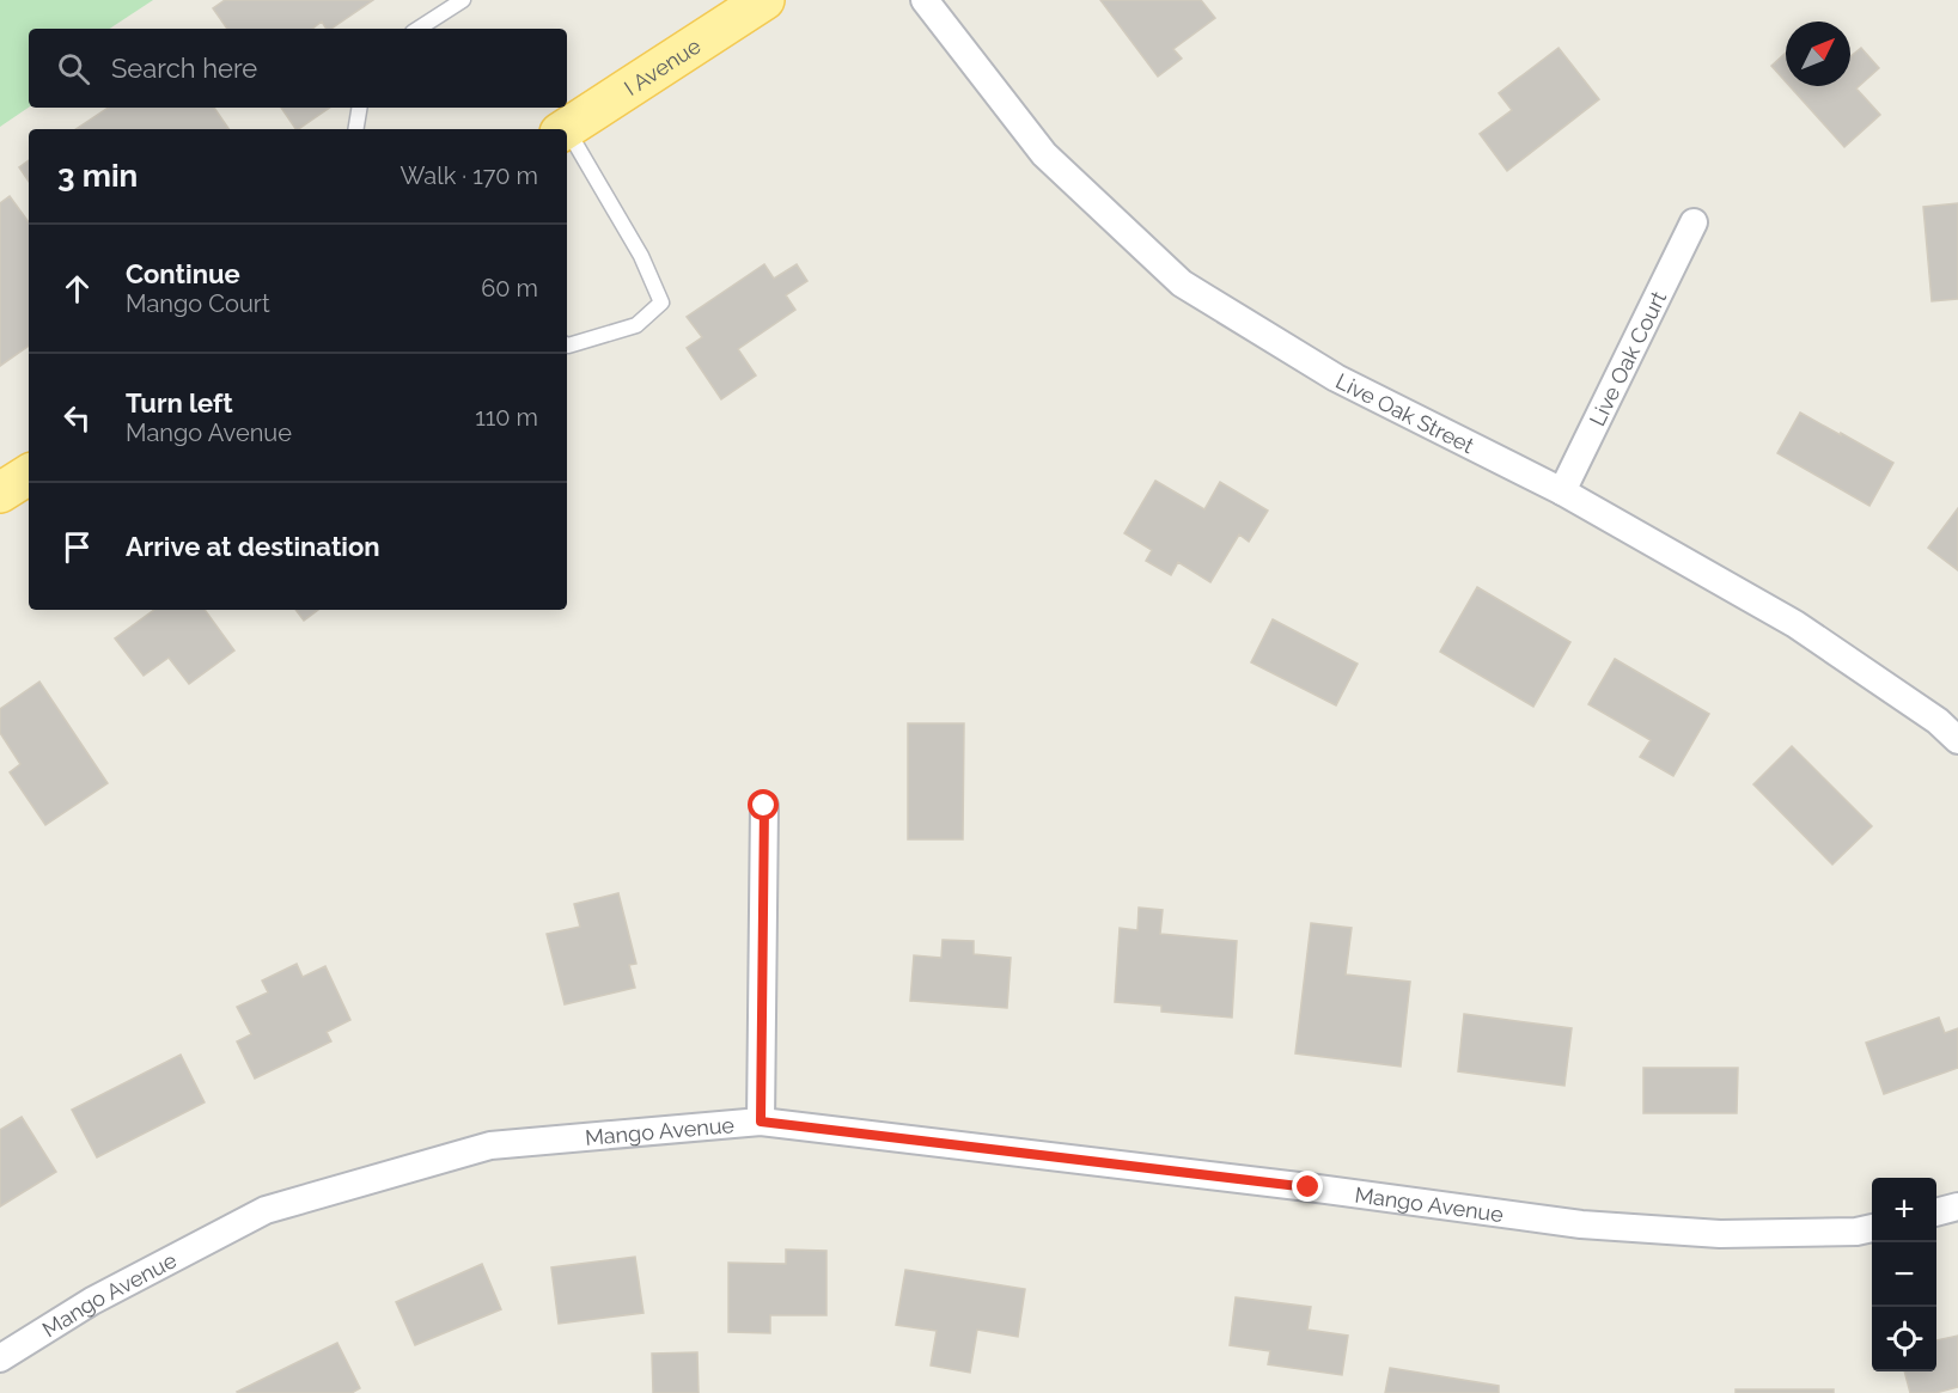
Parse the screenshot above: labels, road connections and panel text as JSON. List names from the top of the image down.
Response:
{
  "streets": {
    "main road": ["I Avenue"],
    "street": ["Live Oak Court", "Live Oak Street", "Mango Avenue"]
  },
  "crossings": [
    ["Live Oak Court", "Live Oak Street"]
  ],
  "north": "top right",
  "page": {
    "search": "Search here",
    "heading": ["3 min", "Walk · 170 m"],
    "list": [
      ["Continue", "Mango Court", "60 m"],
      ["Turn left", "Mango Avenue", "110 m"],
      "Arrive at destination"
    ],
    "map_buttons": ["+", "−"]
  }
}
